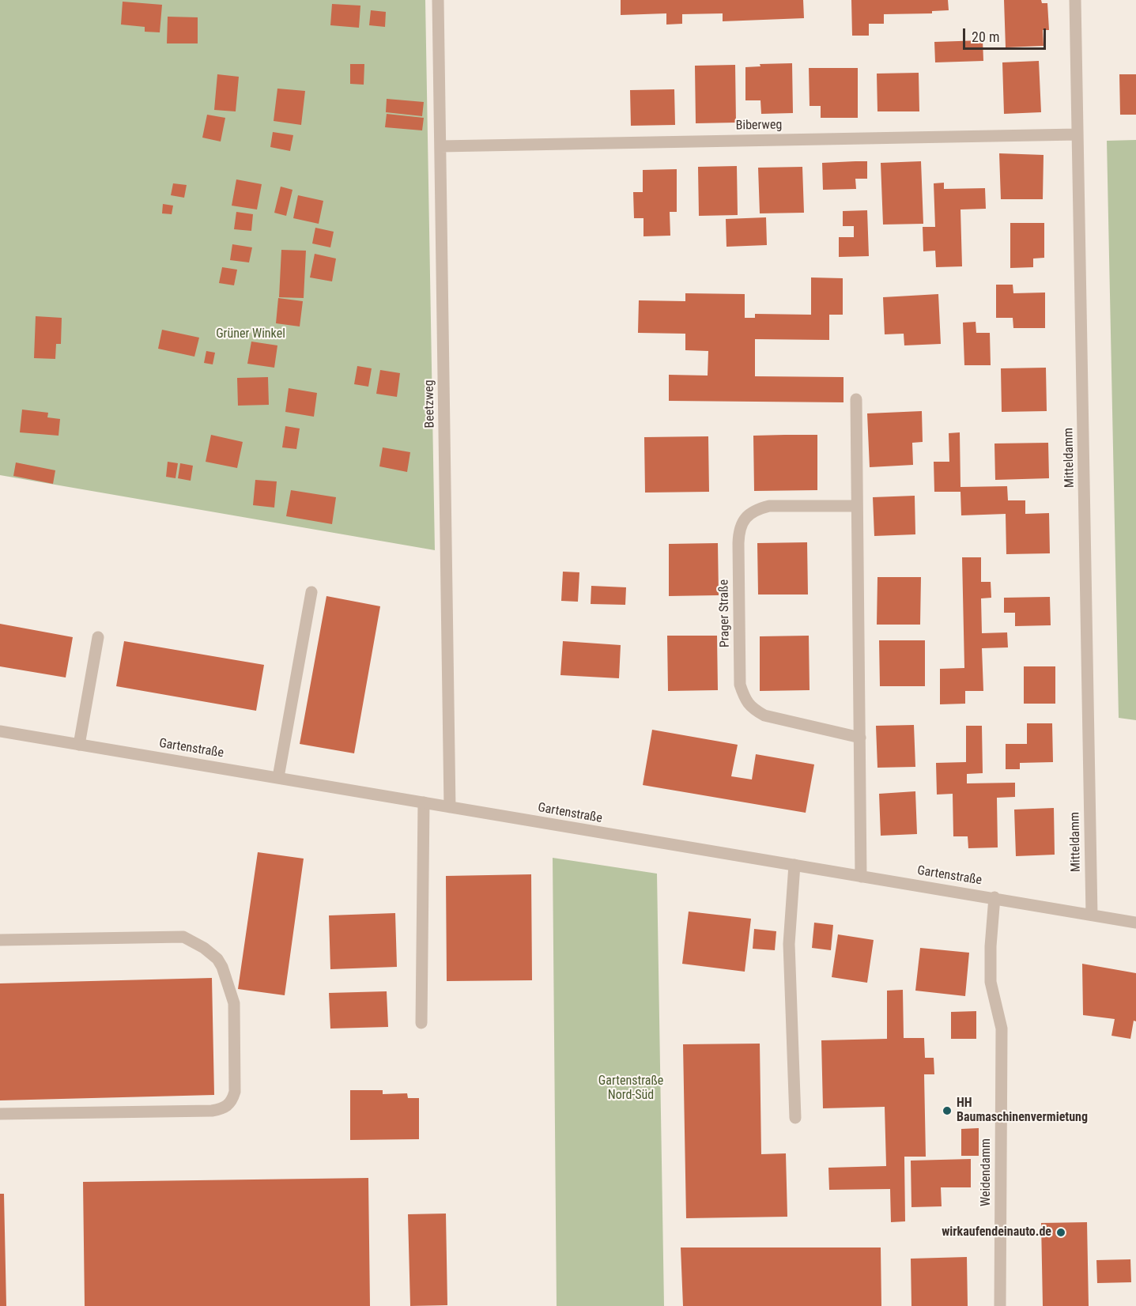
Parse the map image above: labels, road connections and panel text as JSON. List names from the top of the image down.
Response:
{
  "streets": {
    "street": [
      "Biberweg",
      "Beetzweg",
      "Mitteldamm",
      "Prager Straße",
      "Gartenstraße",
      "Weidendamm"
    ]
  },
  "crossings": [
    ["Biberweg", "Beetzweg"],
    ["Biberweg", "Mitteldamm"],
    ["Beetzweg", "Gartenstraße"],
    ["Mitteldamm", "Gartenstraße"],
    ["Gartenstraße", "Weidendamm"]
  ],
  "parks": ["Grüner Winkel", "Gartenstraße Nord-Süd"],
  "places": ["HH Baumaschinenvermietung", "wirkaufendeinauto.de"],
  "scale_bar": "20 m"
}
